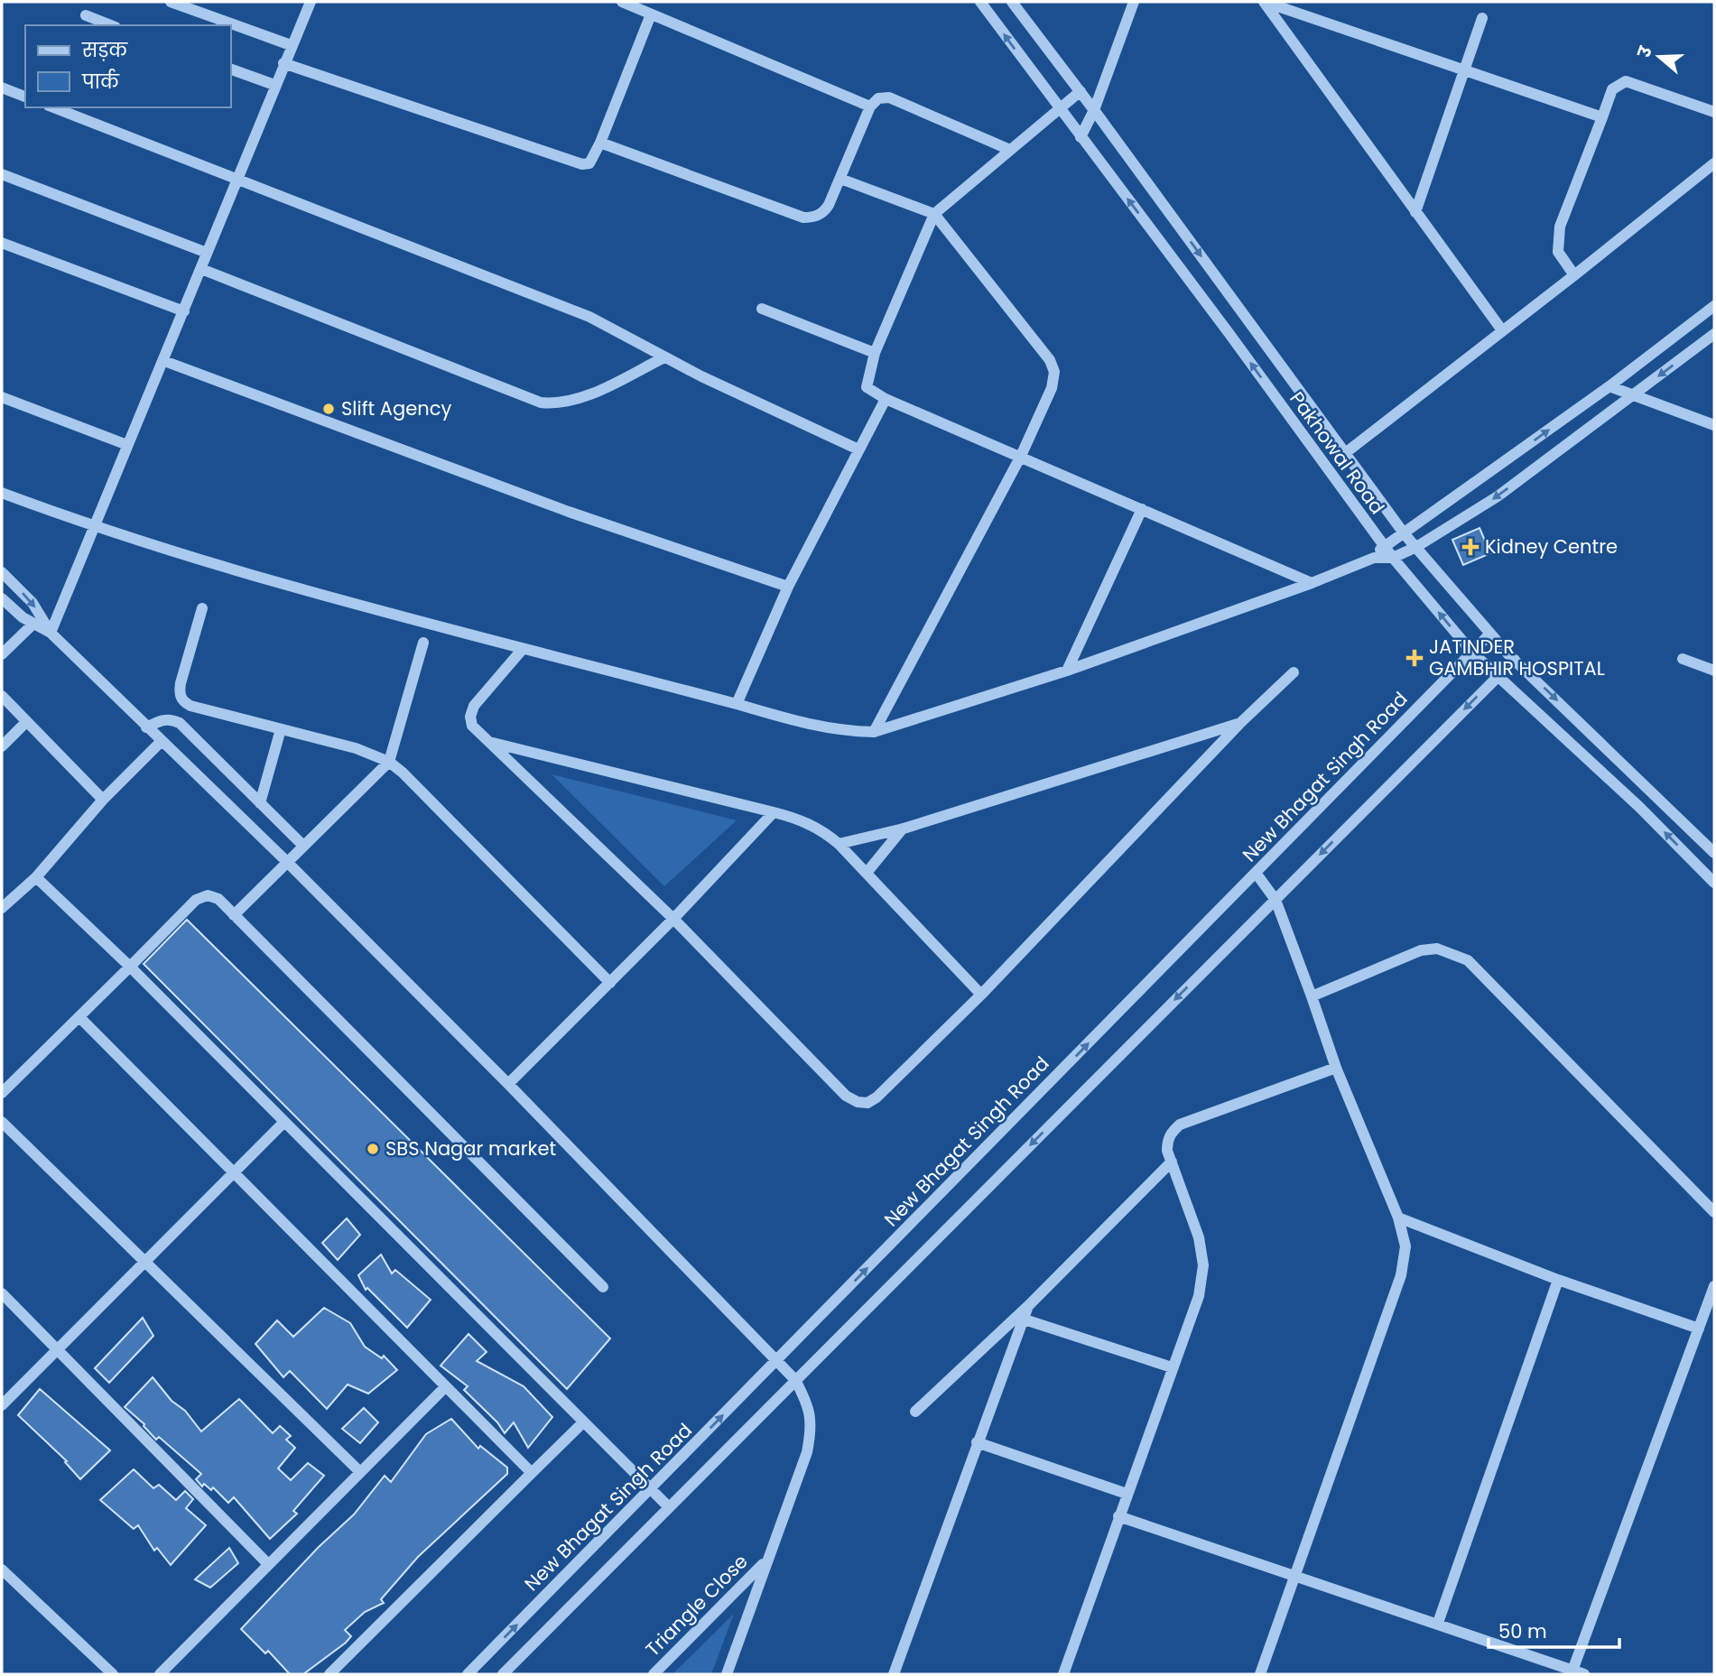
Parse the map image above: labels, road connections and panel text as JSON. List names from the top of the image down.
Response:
{
  "streets": {
    "street": ["Pakhowal Road", "New Bhagat Singh Road", "Triangle Close"]
  },
  "crossings": [
    ["Pakhowal Road", "New Bhagat Singh Road"],
    ["New Bhagat Singh Road", "Triangle Close"]
  ],
  "places": {
    "other": ["Slift Agency", "SBS Nagar market"],
    "health": ["Kidney Centre", "JATINDER GAMBHIR HOSPITAL"]
  },
  "legend": ["सड़क", "पार्क"],
  "scale_bar": "50 m",
  "north": "left"
}
